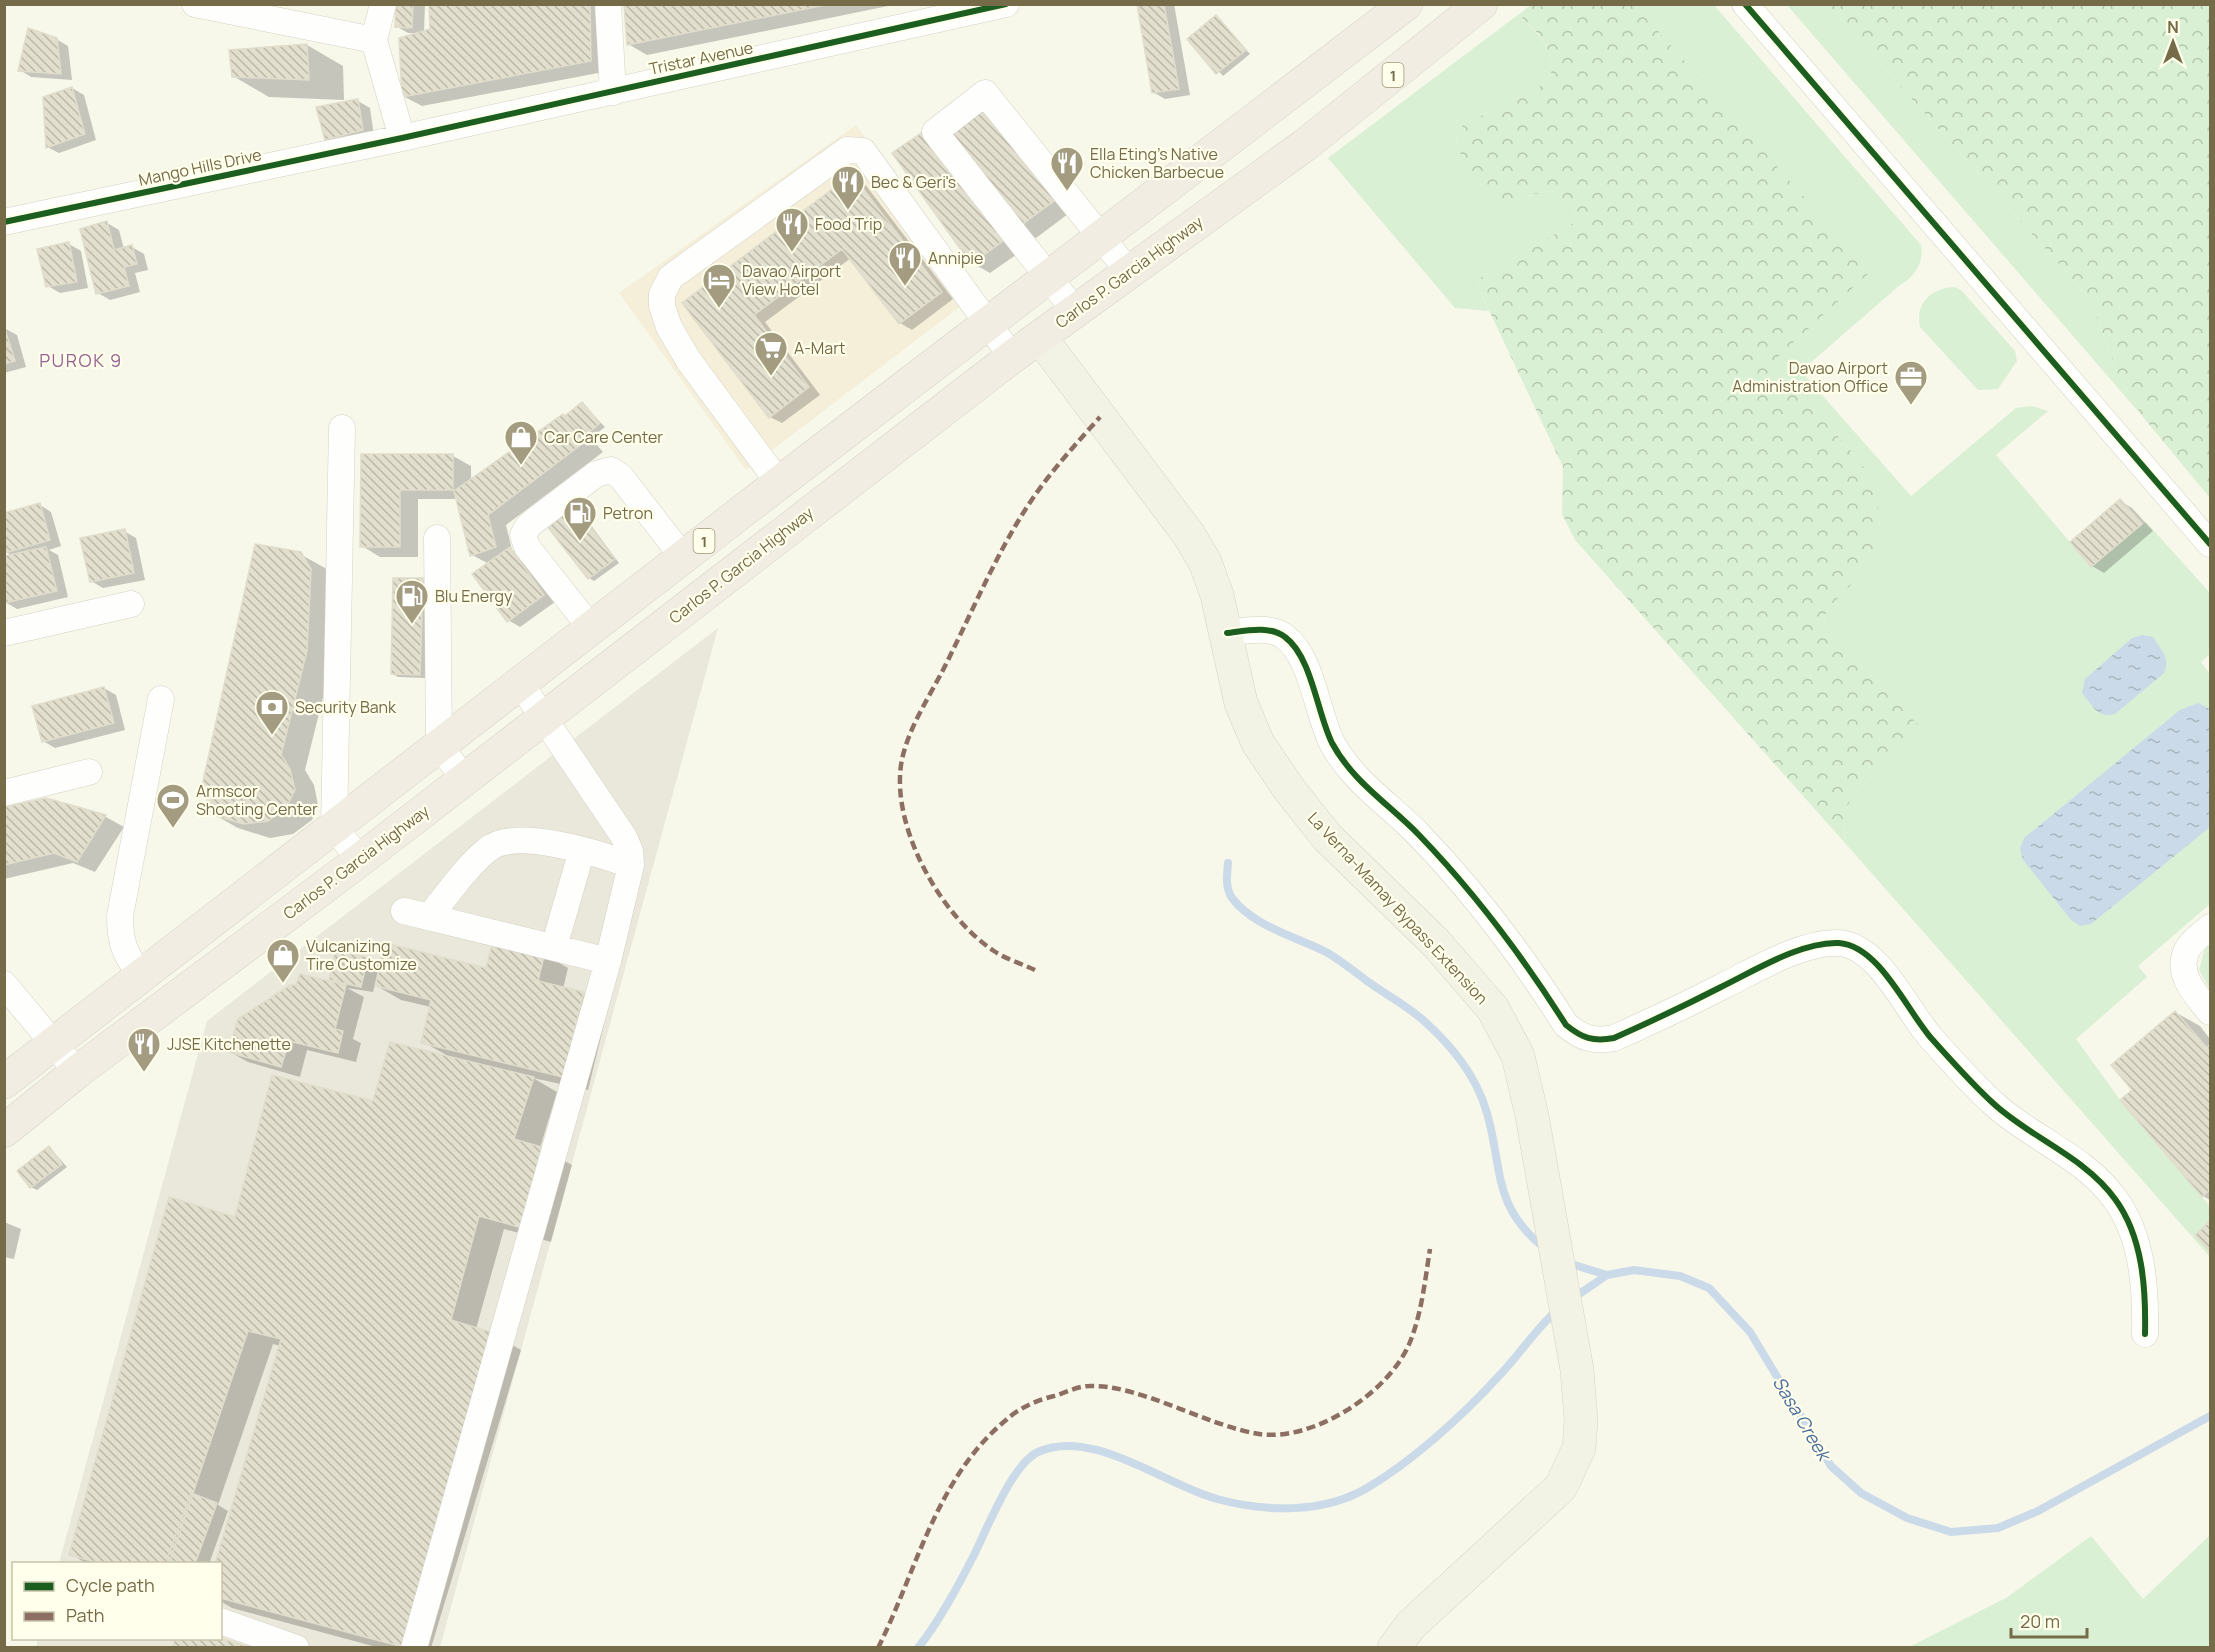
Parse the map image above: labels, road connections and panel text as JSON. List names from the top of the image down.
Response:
{
  "streets": {
    "highway": ["1", "Carlos P. Garcia Highway"],
    "main road": ["La Verna-Mamay Bypass Extension"],
    "street": ["Tristar Avenue", "Mango Hills Drive"]
  },
  "crossings": [
    ["Tristar Avenue", "Mango Hills Drive"],
    ["Carlos P. Garcia Highway", "La Verna-Mamay Bypass Extension"]
  ],
  "districts": ["PUROK 9"],
  "water": ["Sasa Creek"],
  "places": {
    "restaurant": [
      "Ella Eting's Native Chicken Barbecue",
      "Bec & Geri's",
      "Food Trip",
      "Annipie",
      "JJSE Kitchenette"
    ],
    "hotel": ["Davao Airport View Hotel"],
    "supermarket": ["A-Mart"],
    "office": ["Davao Airport Administration Office"],
    "shop": ["Car Care Center", "Vulcanizing Tire Customize"],
    "fuel station": ["Petron", "Blu Energy"],
    "bank": ["Security Bank"],
    "sports": ["Armscor Shooting Center"]
  },
  "legend": ["Cycle path", "Path"],
  "scale_bar": "20 m",
  "north": "top"
}
